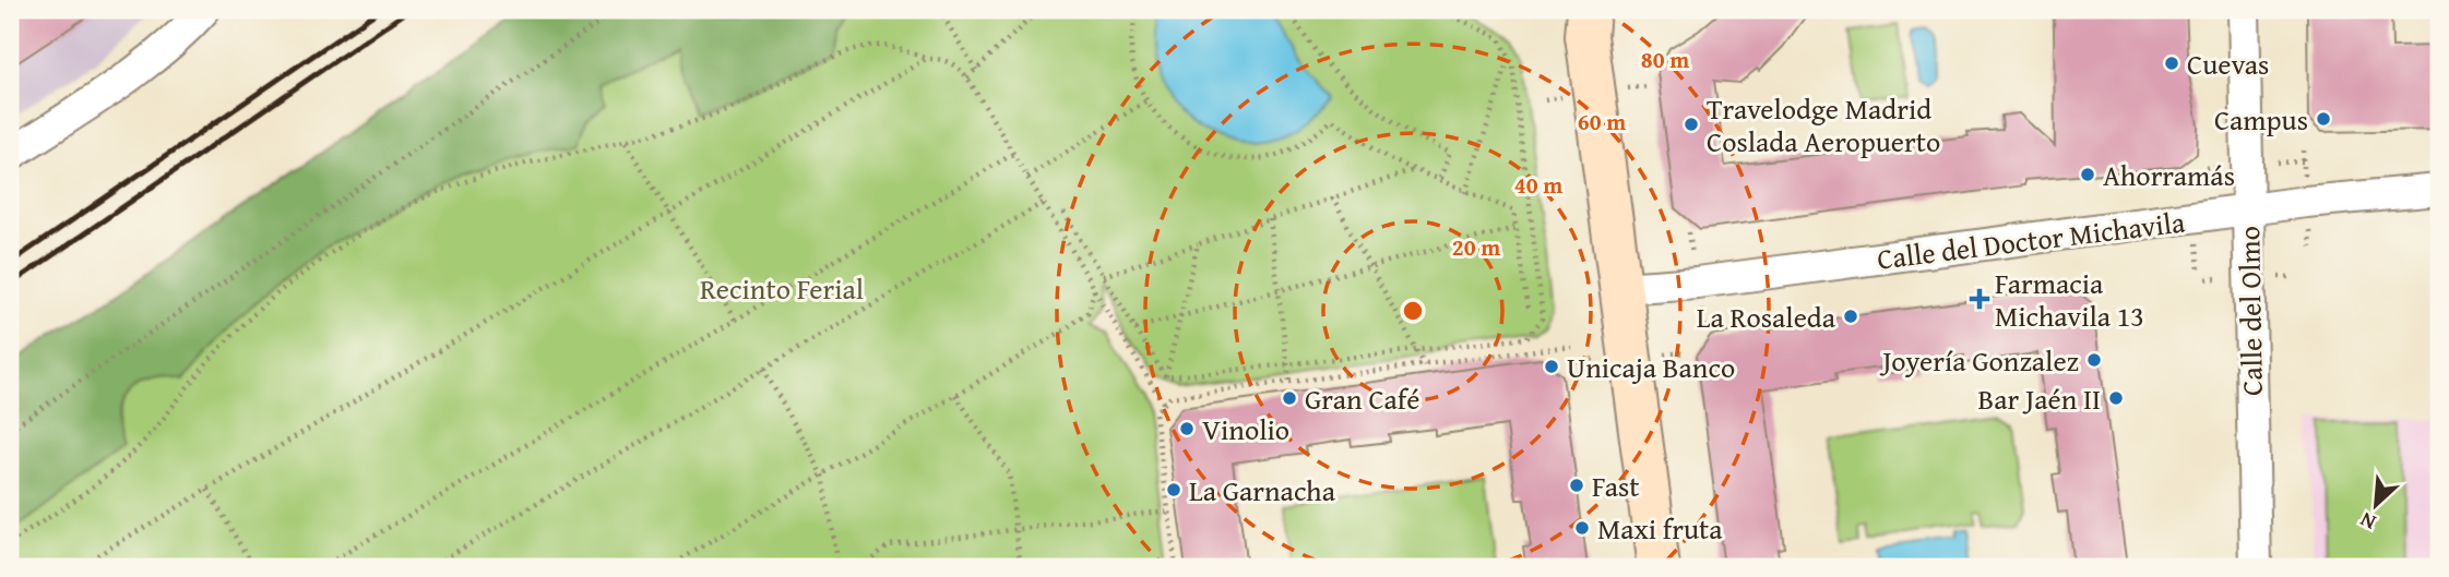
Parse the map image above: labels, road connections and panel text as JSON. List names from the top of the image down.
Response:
{
  "streets": {
    "street": ["Calle del Doctor Michavila", "Calle del Olmo"]
  },
  "crossings": [
    ["Calle del Doctor Michavila", "Calle del Olmo"]
  ],
  "parks": ["Recinto Ferial"],
  "places": {
    "other": [
      "Cuevas",
      "Campus",
      "Travelodge Madrid Coslada Aeropuerto",
      "Ahorramás",
      "La Rosaleda",
      "Joyería Gonzalez",
      "Unicaja Banco",
      "Gran Café",
      "Bar Jaén II",
      "Vinolio",
      "Fast",
      "La Garnacha",
      "Maxi fruta"
    ],
    "health": ["Farmacia Michavila 13"]
  },
  "north": "bottom left",
  "rings": [
    "80 m",
    "60 m",
    "40 m",
    "20 m"
  ]
}
